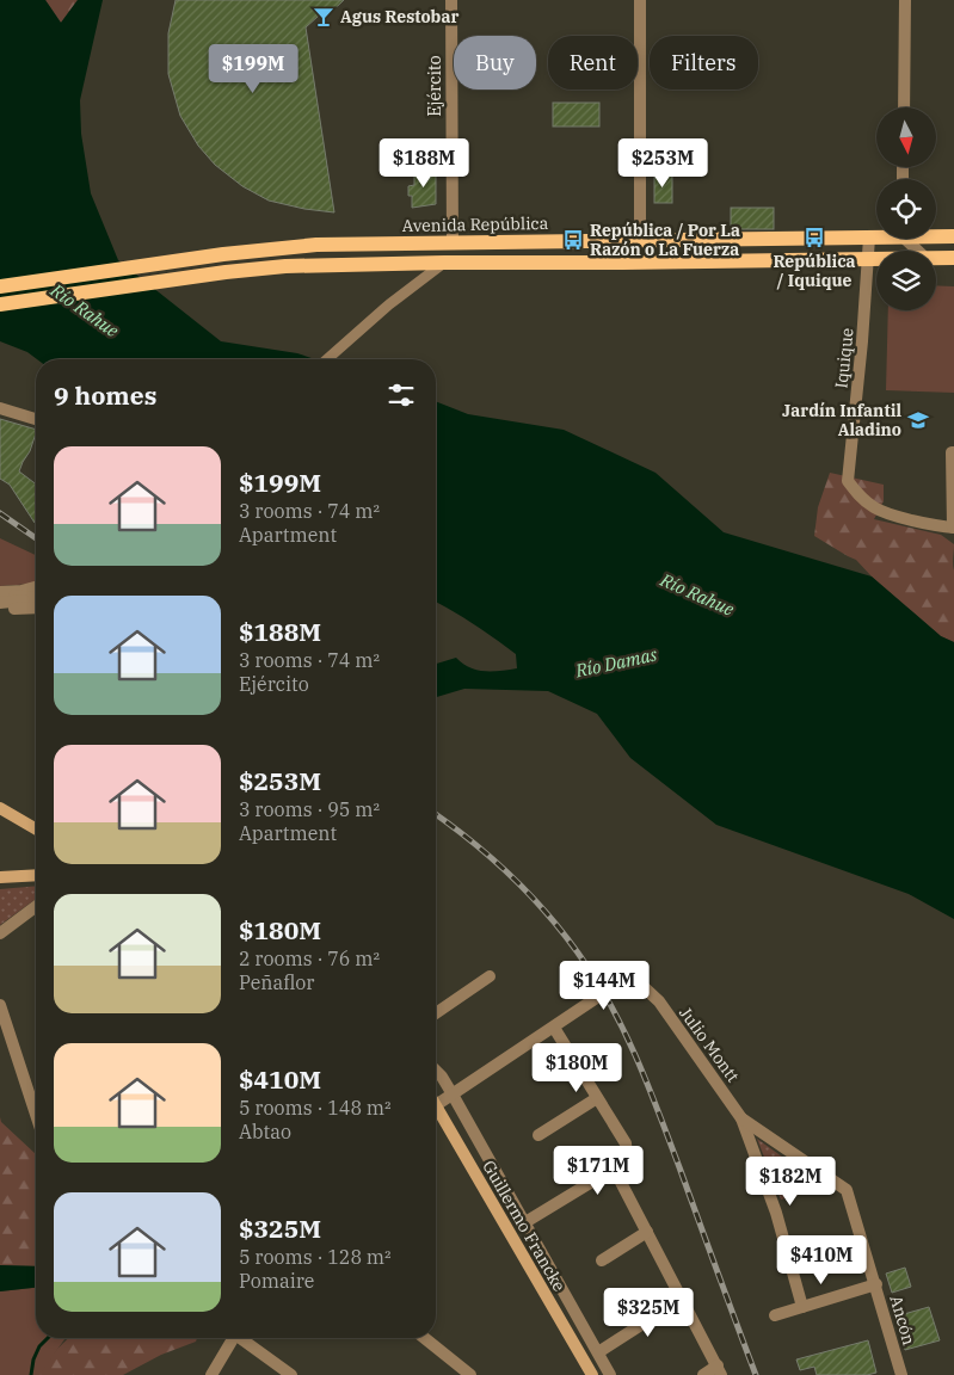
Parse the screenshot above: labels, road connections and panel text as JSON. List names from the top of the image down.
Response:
{
  "streets": {
    "main road": ["Avenida República", "Guillermo Francke"],
    "street": [
      "Ejército",
      "Iquique",
      "Julio Montt",
      "Ancón"
    ]
  },
  "crossings": [
    ["Ejército", "Avenida República"],
    ["Avenida República", "Iquique"],
    ["Julio Montt", "Guillermo Francke"],
    ["Julio Montt", "Ancón"]
  ],
  "water": ["Río Rahue", "Río Damas"],
  "places": {
    "bar": ["Agus Restobar"],
    "bus stop": ["República / Iquique", "República / Por La Razón o La Fuerza"],
    "school or university": ["Jardín Infantil Aladino"]
  },
  "north": "bottom",
  "page": {
    "chip": ["Buy", "Rent", "Filters"],
    "price": [
      "$199M",
      "$188M",
      "$253M",
      "$144M",
      "$180M",
      "$171M",
      "$182M",
      "$410M",
      "$325M"
    ],
    "heading": "9 homes",
    "list": [
      {
        "name": "$199M",
        "note": "3 rooms · 74 m² · Apartment"
      },
      {
        "name": "$188M",
        "note": "3 rooms · 74 m² · Ejército"
      },
      {
        "name": "$253M",
        "note": "3 rooms · 95 m² · Apartment"
      },
      {
        "name": "$180M",
        "note": "2 rooms · 76 m² · Peñaflor"
      },
      {
        "name": "$410M",
        "note": "5 rooms · 148 m² · Abtao"
      },
      {
        "name": "$325M",
        "note": "5 rooms · 128 m² · Pomaire"
      }
    ]
  }
}
